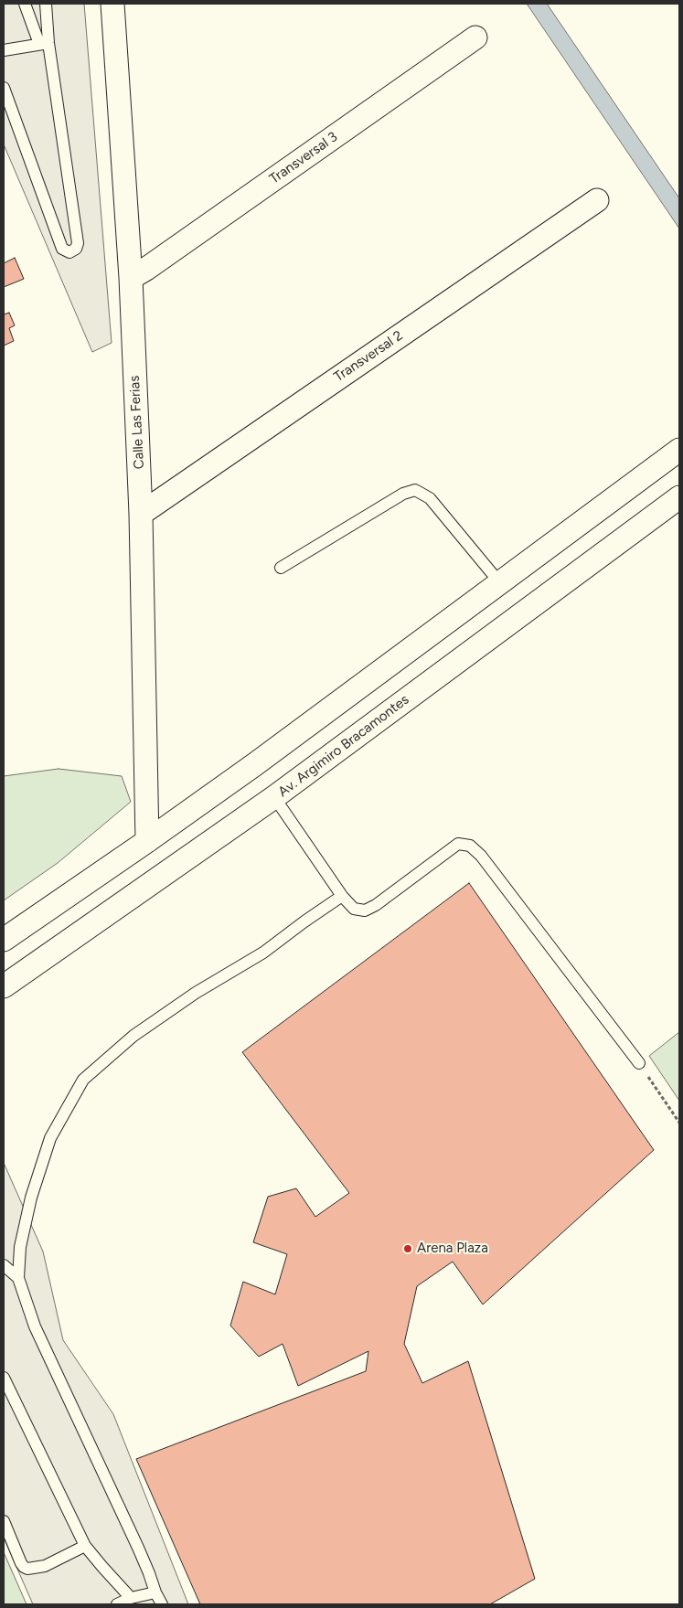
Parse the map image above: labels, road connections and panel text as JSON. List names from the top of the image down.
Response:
{
  "streets": {
    "street": [
      "Transversal 3",
      "Transversal 2",
      "Calle Las Ferias",
      "Av. Argimiro Bracamontes"
    ]
  },
  "crossings": [
    ["Transversal 3", "Calle Las Ferias"],
    ["Transversal 2", "Calle Las Ferias"]
  ],
  "places": ["Arena Plaza"]
}
